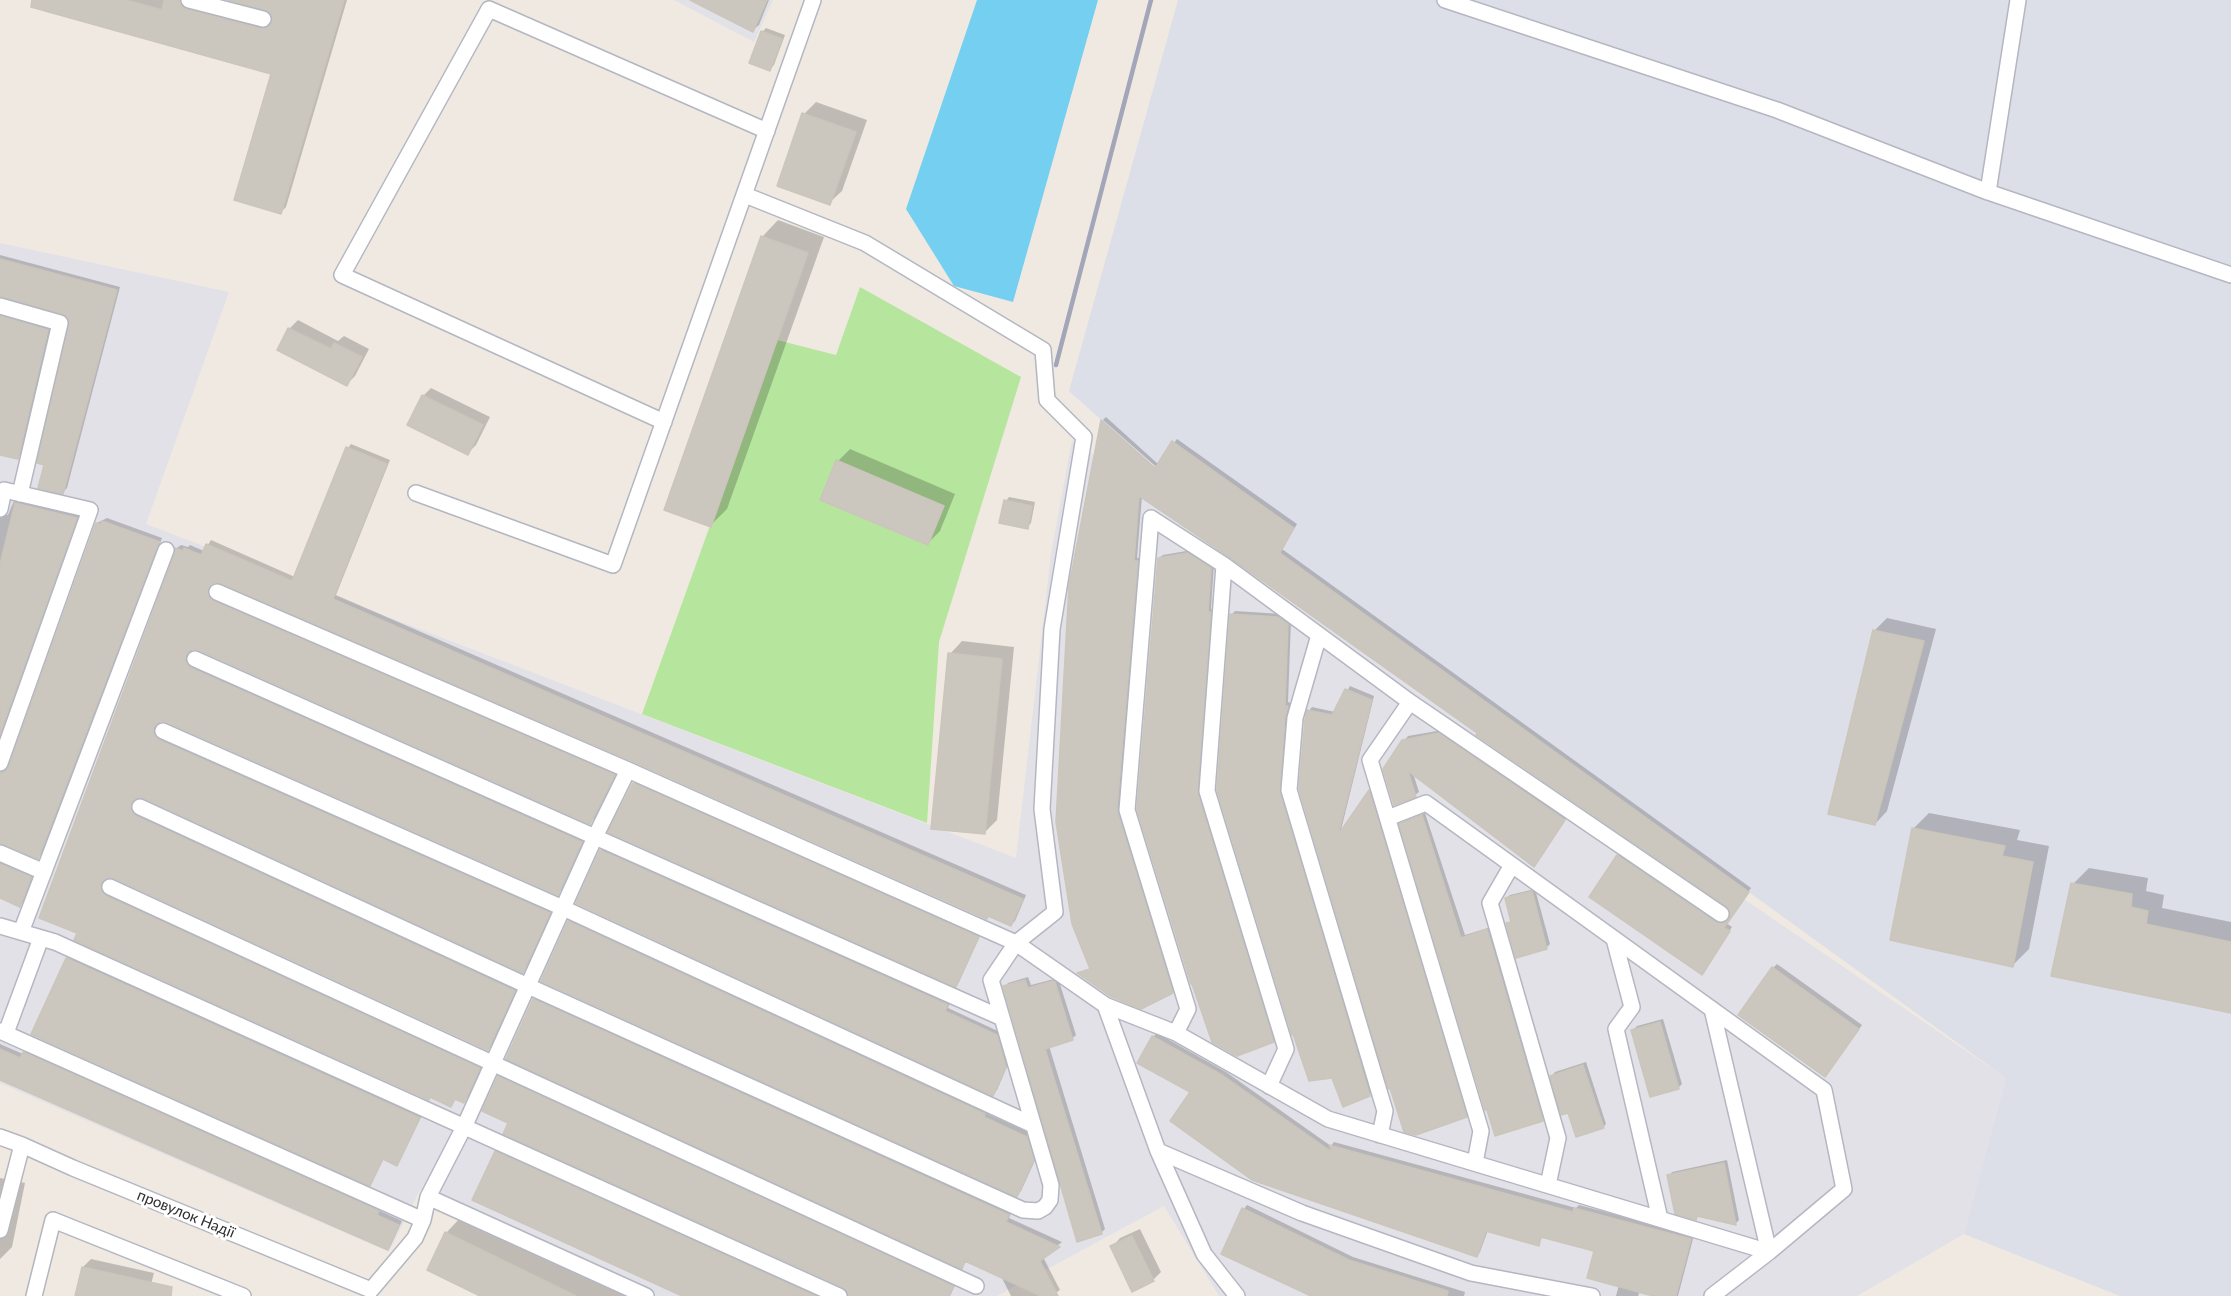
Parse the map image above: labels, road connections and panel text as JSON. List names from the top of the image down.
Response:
{
  "streets": {
    "lane": ["провулок Надії"]
  }
}
